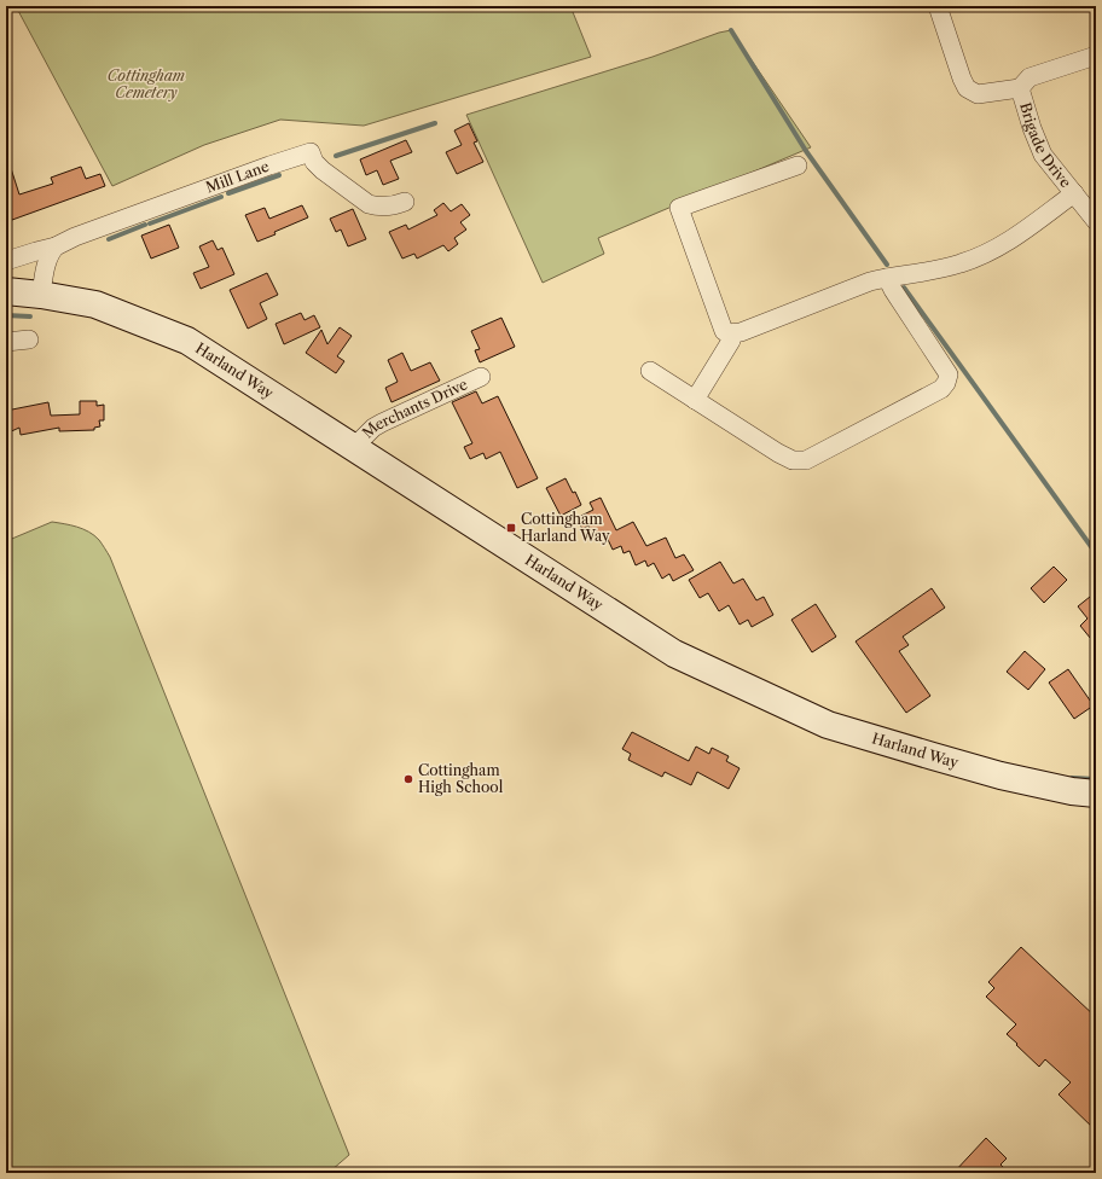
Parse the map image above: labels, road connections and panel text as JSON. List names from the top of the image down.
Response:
{
  "streets": {
    "main road": ["Harland Way"],
    "street": ["Brigade Drive", "Mill Lane", "Merchants Drive"]
  },
  "crossings": [
    ["Harland Way", "Merchants Drive"]
  ],
  "parks": ["Cottingham Cemetery"],
  "places": {
    "transit": ["Cottingham Harland Way"],
    "other": ["Cottingham High School"]
  }
}
